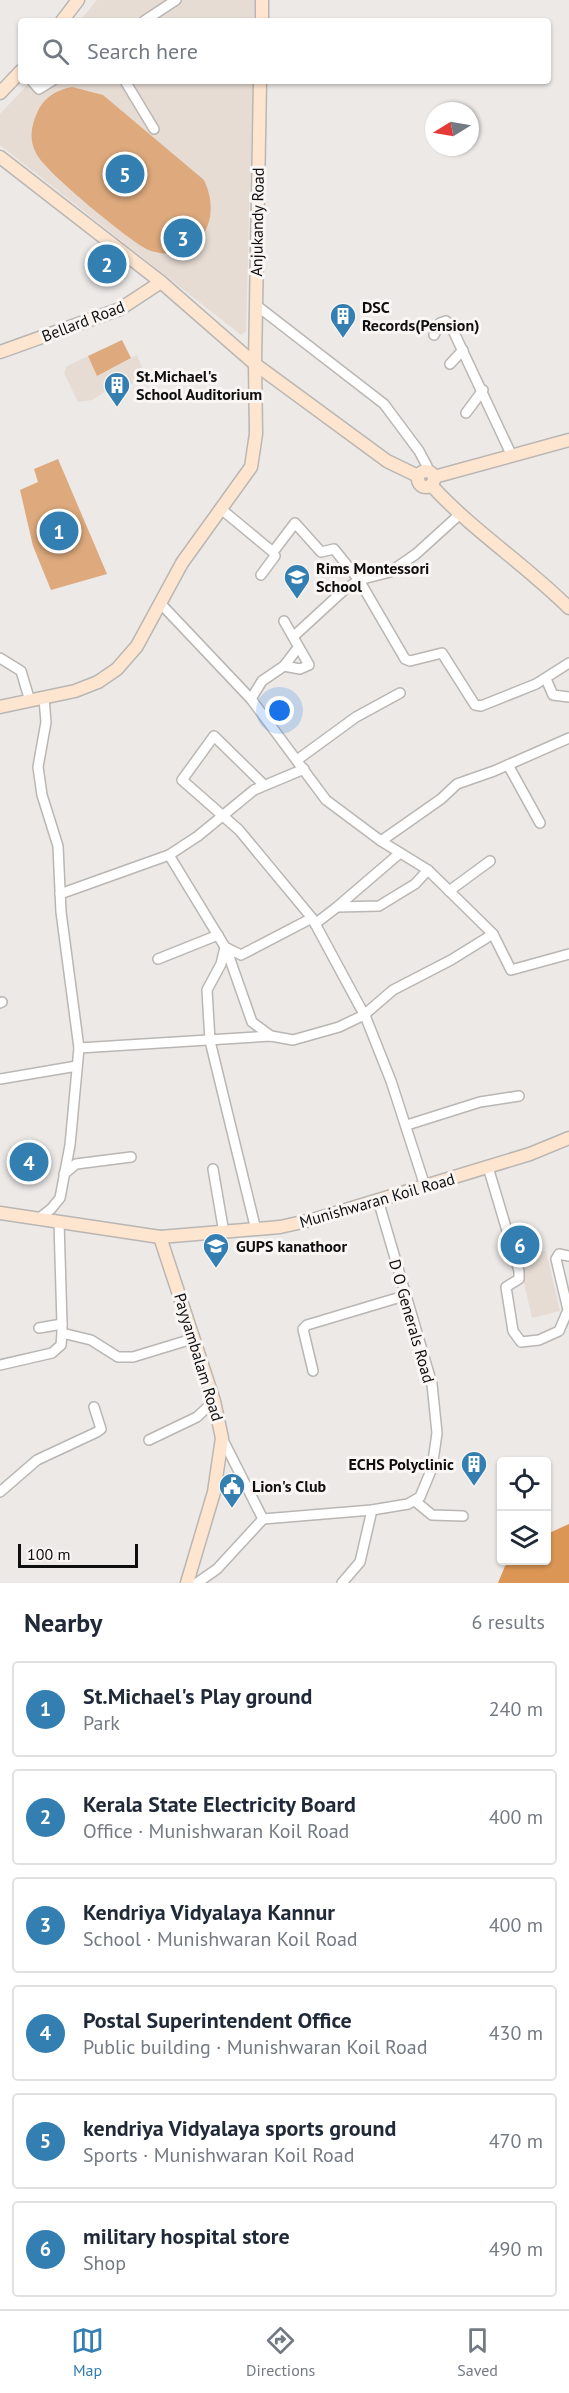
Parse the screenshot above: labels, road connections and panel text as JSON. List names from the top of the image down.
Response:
{
  "streets": {
    "main road": [
      "Anjukandy Road",
      "Bellard Road",
      "Munishwaran Koil Road",
      "Payyambalam Road"
    ],
    "street": ["D O Generals Road"]
  },
  "crossings": [
    ["Munishwaran Koil Road", "D O Generals Road"],
    ["Munishwaran Koil Road", "Payyambalam Road"]
  ],
  "places": {
    "building": ["DSC Records(Pension)", "St.Michael's School Auditorium", "ECHS Polyclinic"],
    "school or university": ["Rims Montessori School", "GUPS kanathoor"],
    "public building": ["Lion's Club"]
  },
  "scale_bar": "100 m",
  "north": "left",
  "page": {
    "search": "Search here",
    "pins": [
      "5",
      "3",
      "2",
      "1",
      "4",
      "6"
    ],
    "scale": "100 m",
    "heading": ["Nearby", "6 results"],
    "list": [
      {
        "mark": "1",
        "name": "St.Michael's Play ground",
        "note": "Park",
        "value": "240 m"
      },
      {
        "mark": "2",
        "name": "Kerala State Electricity Board",
        "note": "Office · Munishwaran Koil Road",
        "value": "400 m"
      },
      {
        "mark": "3",
        "name": "Kendriya Vidyalaya Kannur",
        "note": "School · Munishwaran Koil Road",
        "value": "400 m"
      },
      {
        "mark": "4",
        "name": "Postal Superintendent Office",
        "note": "Public building · Munishwaran Koil Road",
        "value": "430 m"
      },
      {
        "mark": "5",
        "name": "kendriya Vidyalaya sports ground",
        "note": "Sports · Munishwaran Koil Road",
        "value": "470 m"
      },
      {
        "mark": "6",
        "name": "military hospital store",
        "note": "Shop",
        "value": "490 m"
      }
    ],
    "nav": ["Map", "Directions", "Saved"]
  }
}
